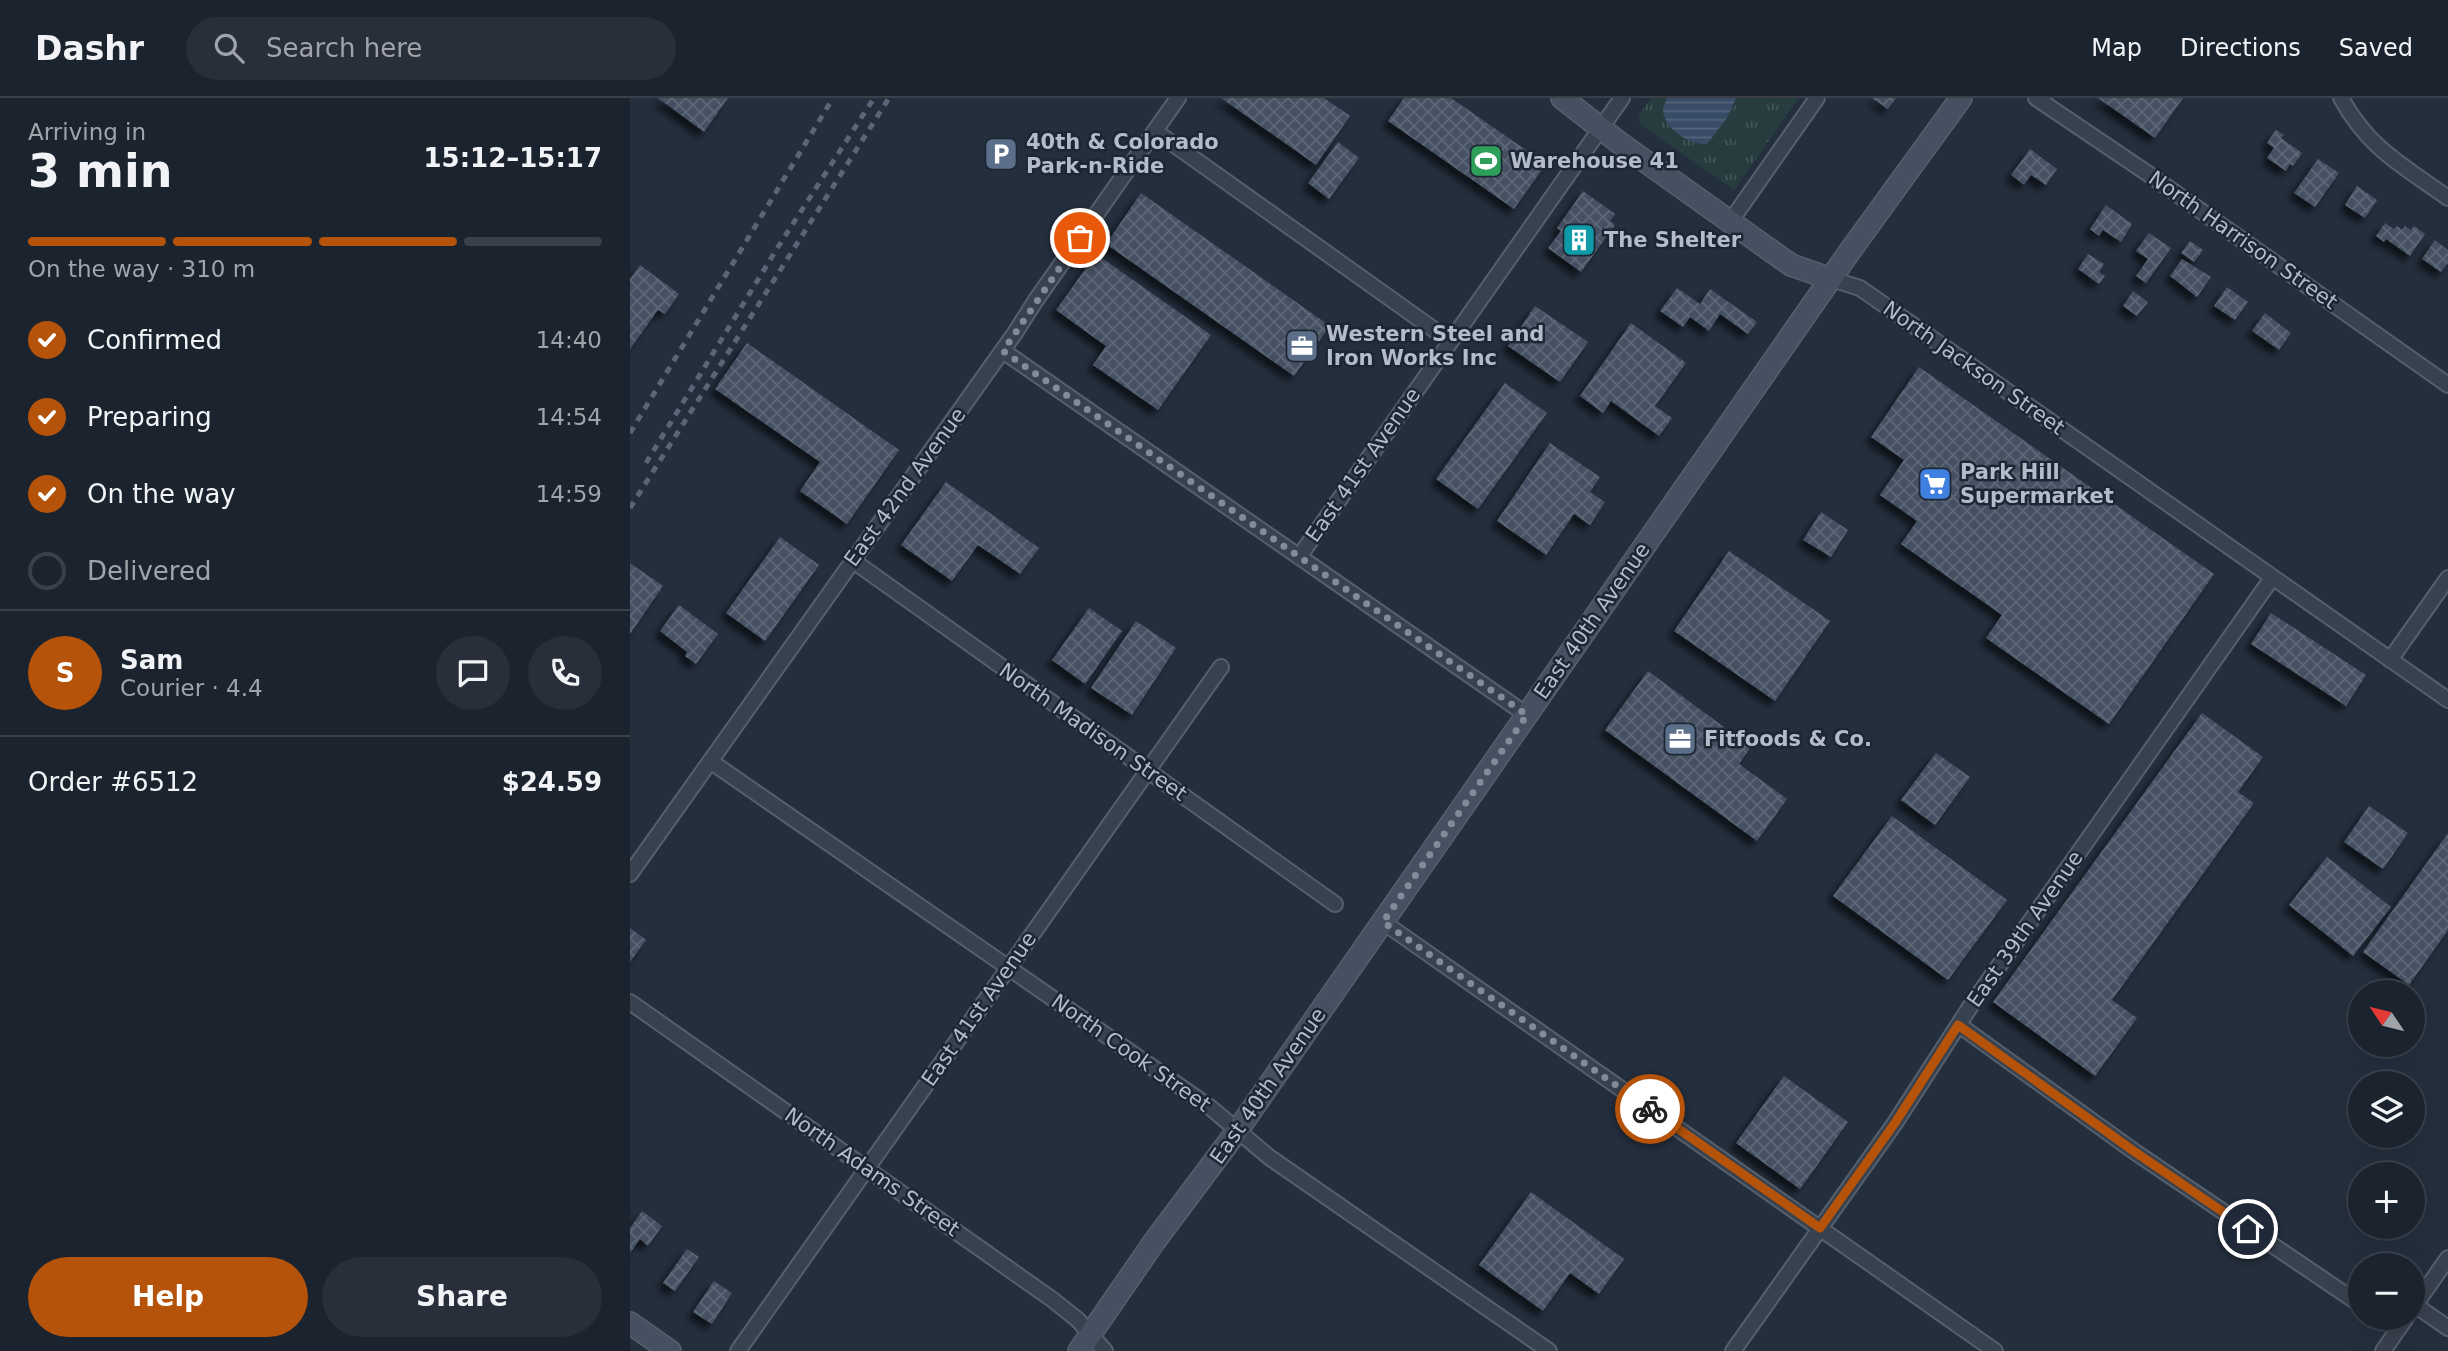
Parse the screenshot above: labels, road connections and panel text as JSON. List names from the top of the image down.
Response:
{
  "streets": {
    "street": [
      "North Harrison Street",
      "North Jackson Street",
      "East 41st Avenue",
      "East 42nd Avenue",
      "East 40th Avenue",
      "North Madison Street",
      "East 39th Avenue",
      "North Cook Street",
      "North Adams Street"
    ]
  },
  "crossings": [
    ["North Jackson Street", "East 41st Avenue"],
    ["North Jackson Street", "East 40th Avenue"],
    ["North Jackson Street", "East 39th Avenue"],
    ["East 41st Avenue", "North Madison Street"],
    ["East 41st Avenue", "North Cook Street"],
    ["East 41st Avenue", "North Adams Street"],
    ["East 42nd Avenue", "North Madison Street"],
    ["East 42nd Avenue", "North Cook Street"],
    ["East 40th Avenue", "North Cook Street"],
    ["East 40th Avenue", "North Adams Street"]
  ],
  "places": {
    "parking": ["40th & Colorado Park-n-Ride"],
    "sports": ["Warehouse 41"],
    "building": ["The Shelter"],
    "office": ["Western Steel and Iron Works Inc", "Fitfoods & Co."],
    "supermarket": ["Park Hill Supermarket"]
  },
  "north": "top left",
  "page": {
    "header": "Dashr",
    "search": "Search here",
    "nav": ["Map", "Directions", "Saved"],
    "heading": ["3 min", "Arriving in", "15:12–15:17"],
    "panel": [
      "Sam",
      "Courier · 4.4",
      "Order #6512",
      "$24.59"
    ],
    "bar": "On the way · 310 m",
    "list": [
      ["Confirmed", "14:40"],
      ["Preparing", "14:54"],
      ["On the way", "14:59"],
      "Delivered"
    ],
    "round": "S",
    "map_buttons": ["+", "−"],
    "buttons": ["Help", "Share"]
  }
}
